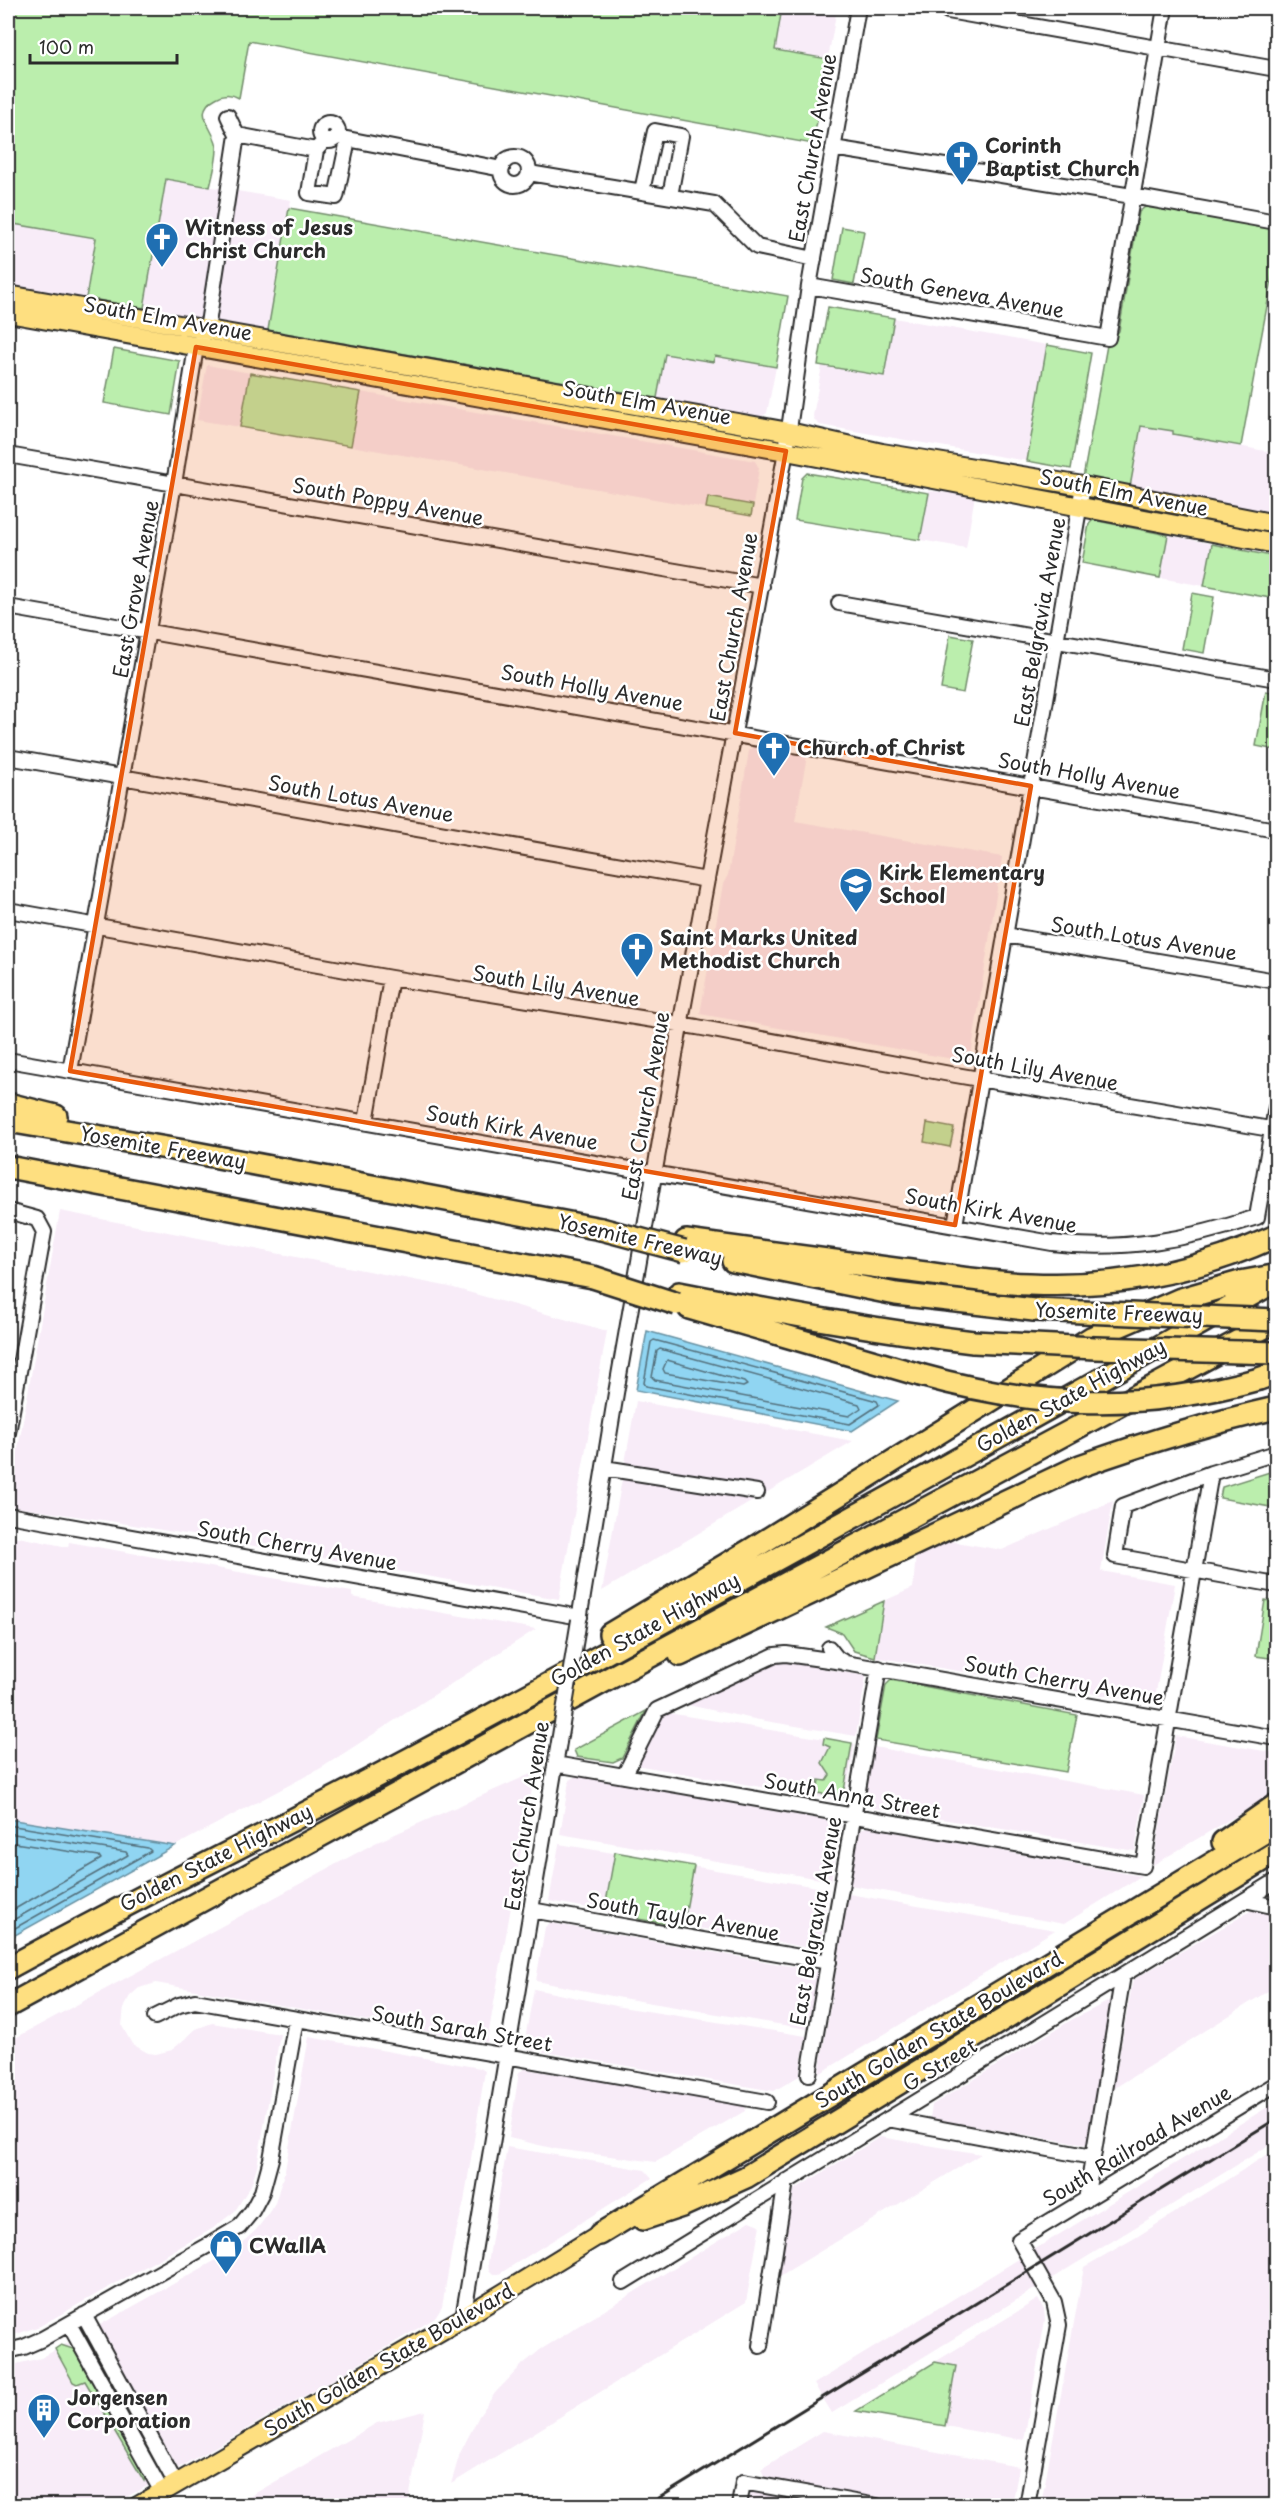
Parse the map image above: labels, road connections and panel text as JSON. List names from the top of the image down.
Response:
{
  "streets": {
    "highway": ["Yosemite Freeway", "Golden State Highway", "South Golden State Boulevard"],
    "main road": ["South Elm Avenue"],
    "street": [
      "East Church Avenue",
      "South Geneva Avenue",
      "South Poppy Avenue",
      "East Grove Avenue",
      "East Belgravia Avenue",
      "South Holly Avenue",
      "South Lotus Avenue",
      "South Lily Avenue",
      "South Kirk Avenue",
      "South Cherry Avenue",
      "South Anna Street",
      "South Taylor Avenue",
      "South Sarah Street",
      "G Street",
      "South Railroad Avenue"
    ]
  },
  "crossings": [
    ["East Church Avenue", "South Geneva Avenue"],
    ["East Church Avenue", "South Elm Avenue"],
    ["East Church Avenue", "South Poppy Avenue"],
    ["East Church Avenue", "South Holly Avenue"],
    ["East Church Avenue", "South Lotus Avenue"],
    ["East Church Avenue", "South Lily Avenue"],
    ["East Church Avenue", "South Kirk Avenue"],
    ["East Church Avenue", "South Cherry Avenue"],
    ["East Church Avenue", "South Anna Street"],
    ["East Church Avenue", "South Taylor Avenue"],
    ["East Church Avenue", "South Sarah Street"],
    ["East Church Avenue", "South Golden State Boulevard"],
    ["South Elm Avenue", "East Grove Avenue"],
    ["South Elm Avenue", "East Belgravia Avenue"],
    ["South Poppy Avenue", "East Grove Avenue"],
    ["East Grove Avenue", "South Holly Avenue"],
    ["East Grove Avenue", "South Lotus Avenue"],
    ["East Grove Avenue", "South Lily Avenue"],
    ["East Grove Avenue", "South Kirk Avenue"],
    ["East Belgravia Avenue", "South Holly Avenue"],
    ["East Belgravia Avenue", "South Lotus Avenue"],
    ["East Belgravia Avenue", "South Lily Avenue"],
    ["East Belgravia Avenue", "South Kirk Avenue"],
    ["East Belgravia Avenue", "South Cherry Avenue"],
    ["East Belgravia Avenue", "South Anna Street"],
    ["East Belgravia Avenue", "South Taylor Avenue"],
    ["South Lily Avenue", "South Kirk Avenue"],
    ["Yosemite Freeway", "Golden State Highway"],
    ["South Cherry Avenue", "South Anna Street"]
  ],
  "places": {
    "church": [
      "Corinth Baptist Church",
      "Witness of Jesus Christ Church",
      "Church of Christ",
      "Saint Marks United Methodist Church"
    ],
    "school or university": ["Kirk Elementary School"],
    "shop": ["CWallA"],
    "building": ["Jorgensen Corporation"]
  },
  "scale_bar": "100 m"
}
